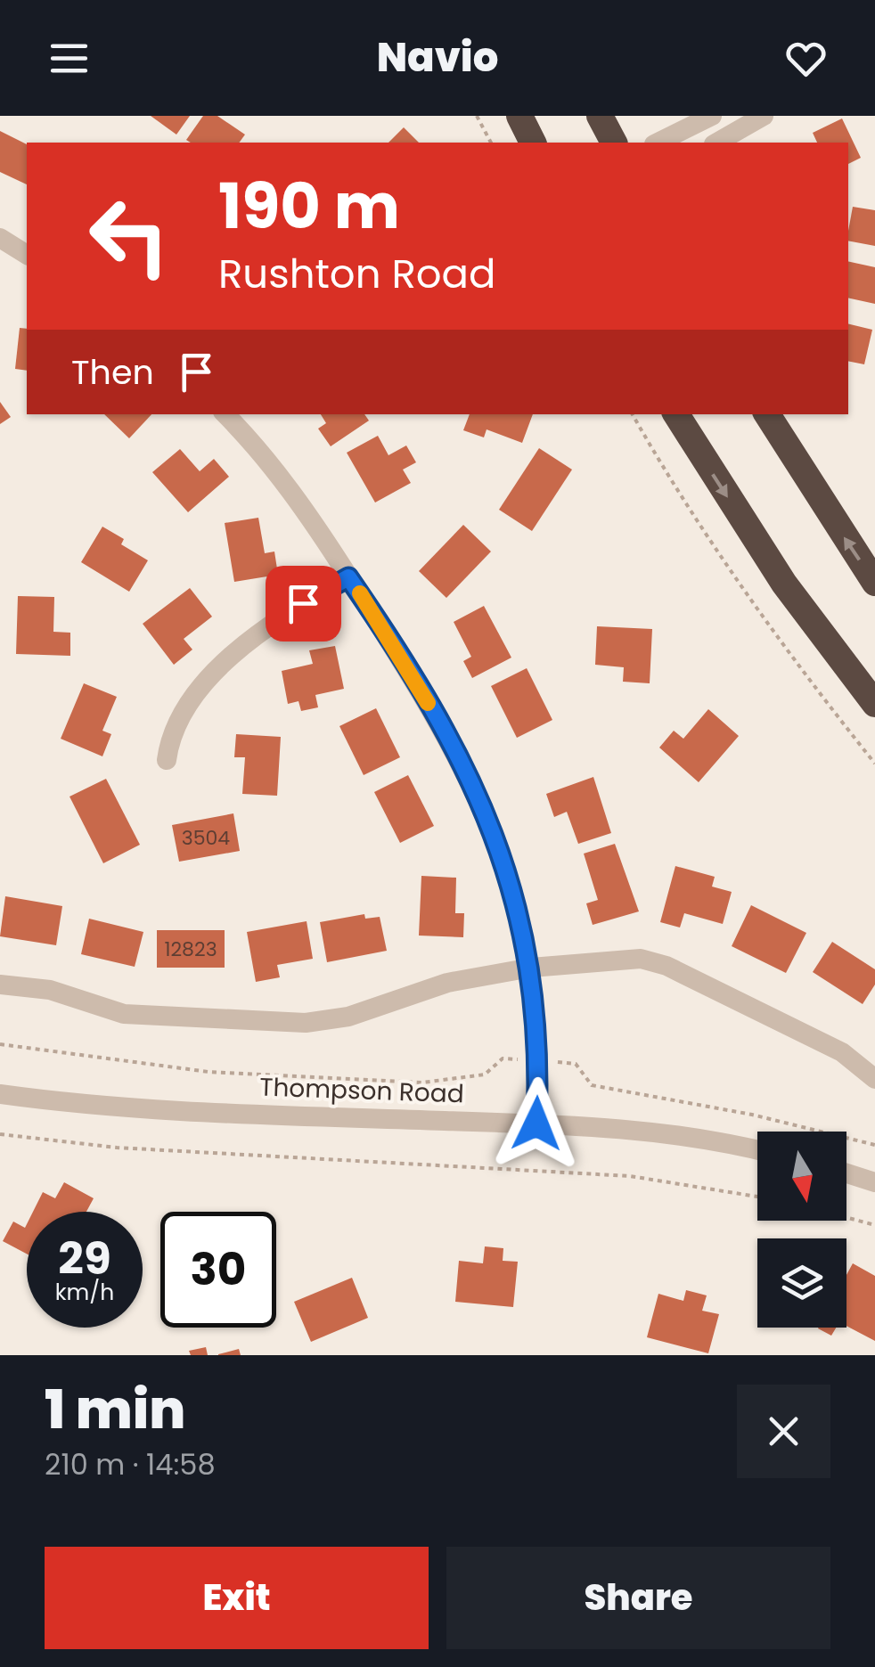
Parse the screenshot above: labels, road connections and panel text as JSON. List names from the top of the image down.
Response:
{
  "streets": {
    "street": ["Thompson Road"]
  },
  "house_numbers": ["3504", "12823"],
  "north": "bottom",
  "page": {
    "header": "Navio",
    "turn": ["190 m", "Rushton Road"],
    "then": "Then",
    "speed": "29 km/h",
    "limit": "30",
    "heading": ["1 min", "210 m · 14:58"],
    "buttons": ["Exit", "Share"]
  }
}
